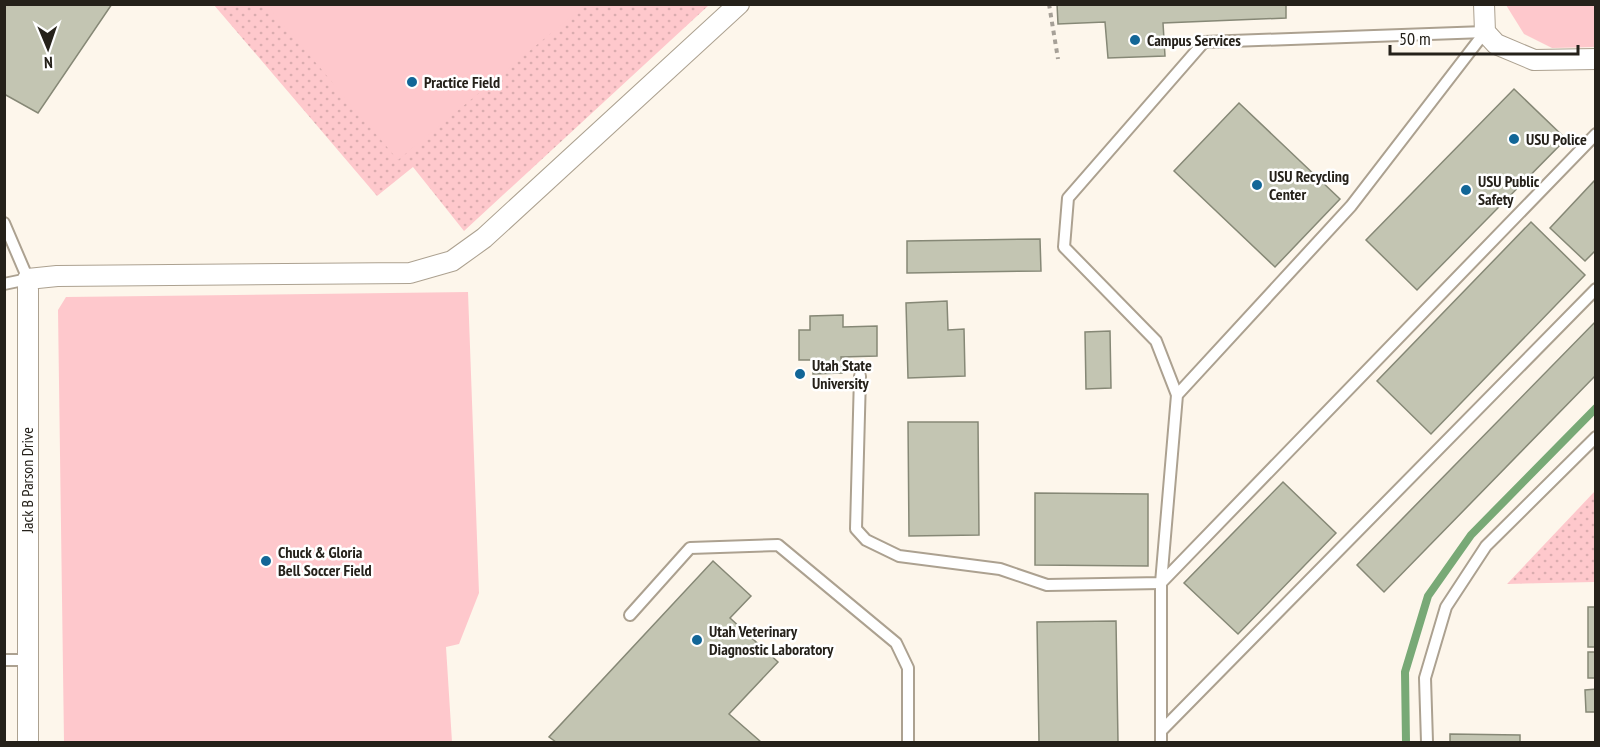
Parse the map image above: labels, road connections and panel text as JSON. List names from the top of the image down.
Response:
{
  "streets": {
    "street": ["Jack B Parson Drive"]
  },
  "places": [
    "Campus Services",
    "Practice Field",
    "USU Police",
    "USU Recycling Center",
    "USU Public Safety",
    "Utah State University",
    "Chuck & Gloria Bell Soccer Field",
    "Utah Veterinary Diagnostic Laboratory"
  ],
  "scale_bar": "50 m",
  "north": "bottom"
}
